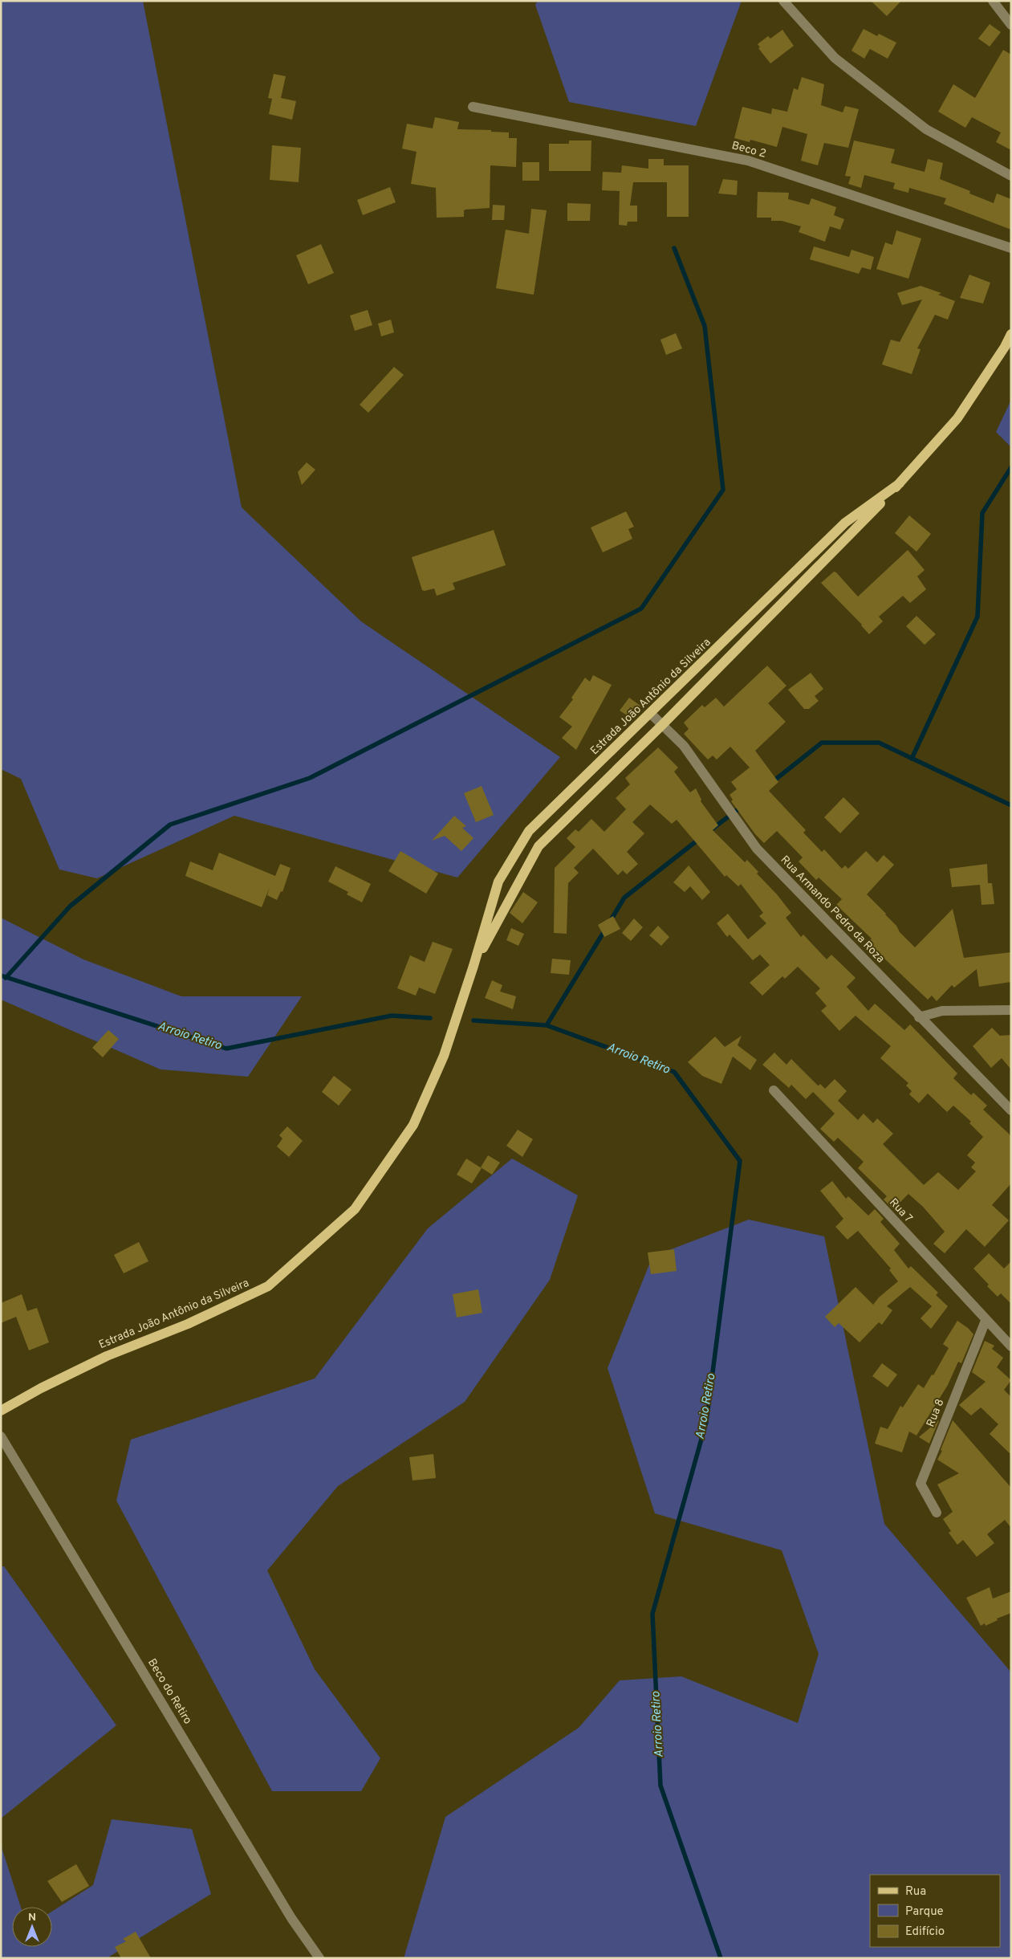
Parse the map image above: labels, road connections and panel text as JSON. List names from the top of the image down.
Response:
{
  "streets": {
    "main road": ["Estrada João Antônio da Silveira"],
    "street": [
      "Beco 2",
      "Rua Armando Pedro da Roza",
      "Rua 7",
      "Rua 8",
      "Beco do Retiro"
    ]
  },
  "crossings": [
    ["Estrada João Antônio da Silveira", "Rua Armando Pedro da Roza"],
    ["Rua 7", "Rua 8"]
  ],
  "water": ["Arroio Retiro"],
  "legend": ["Rua", "Parque", "Edifício"],
  "north": "top"
}
